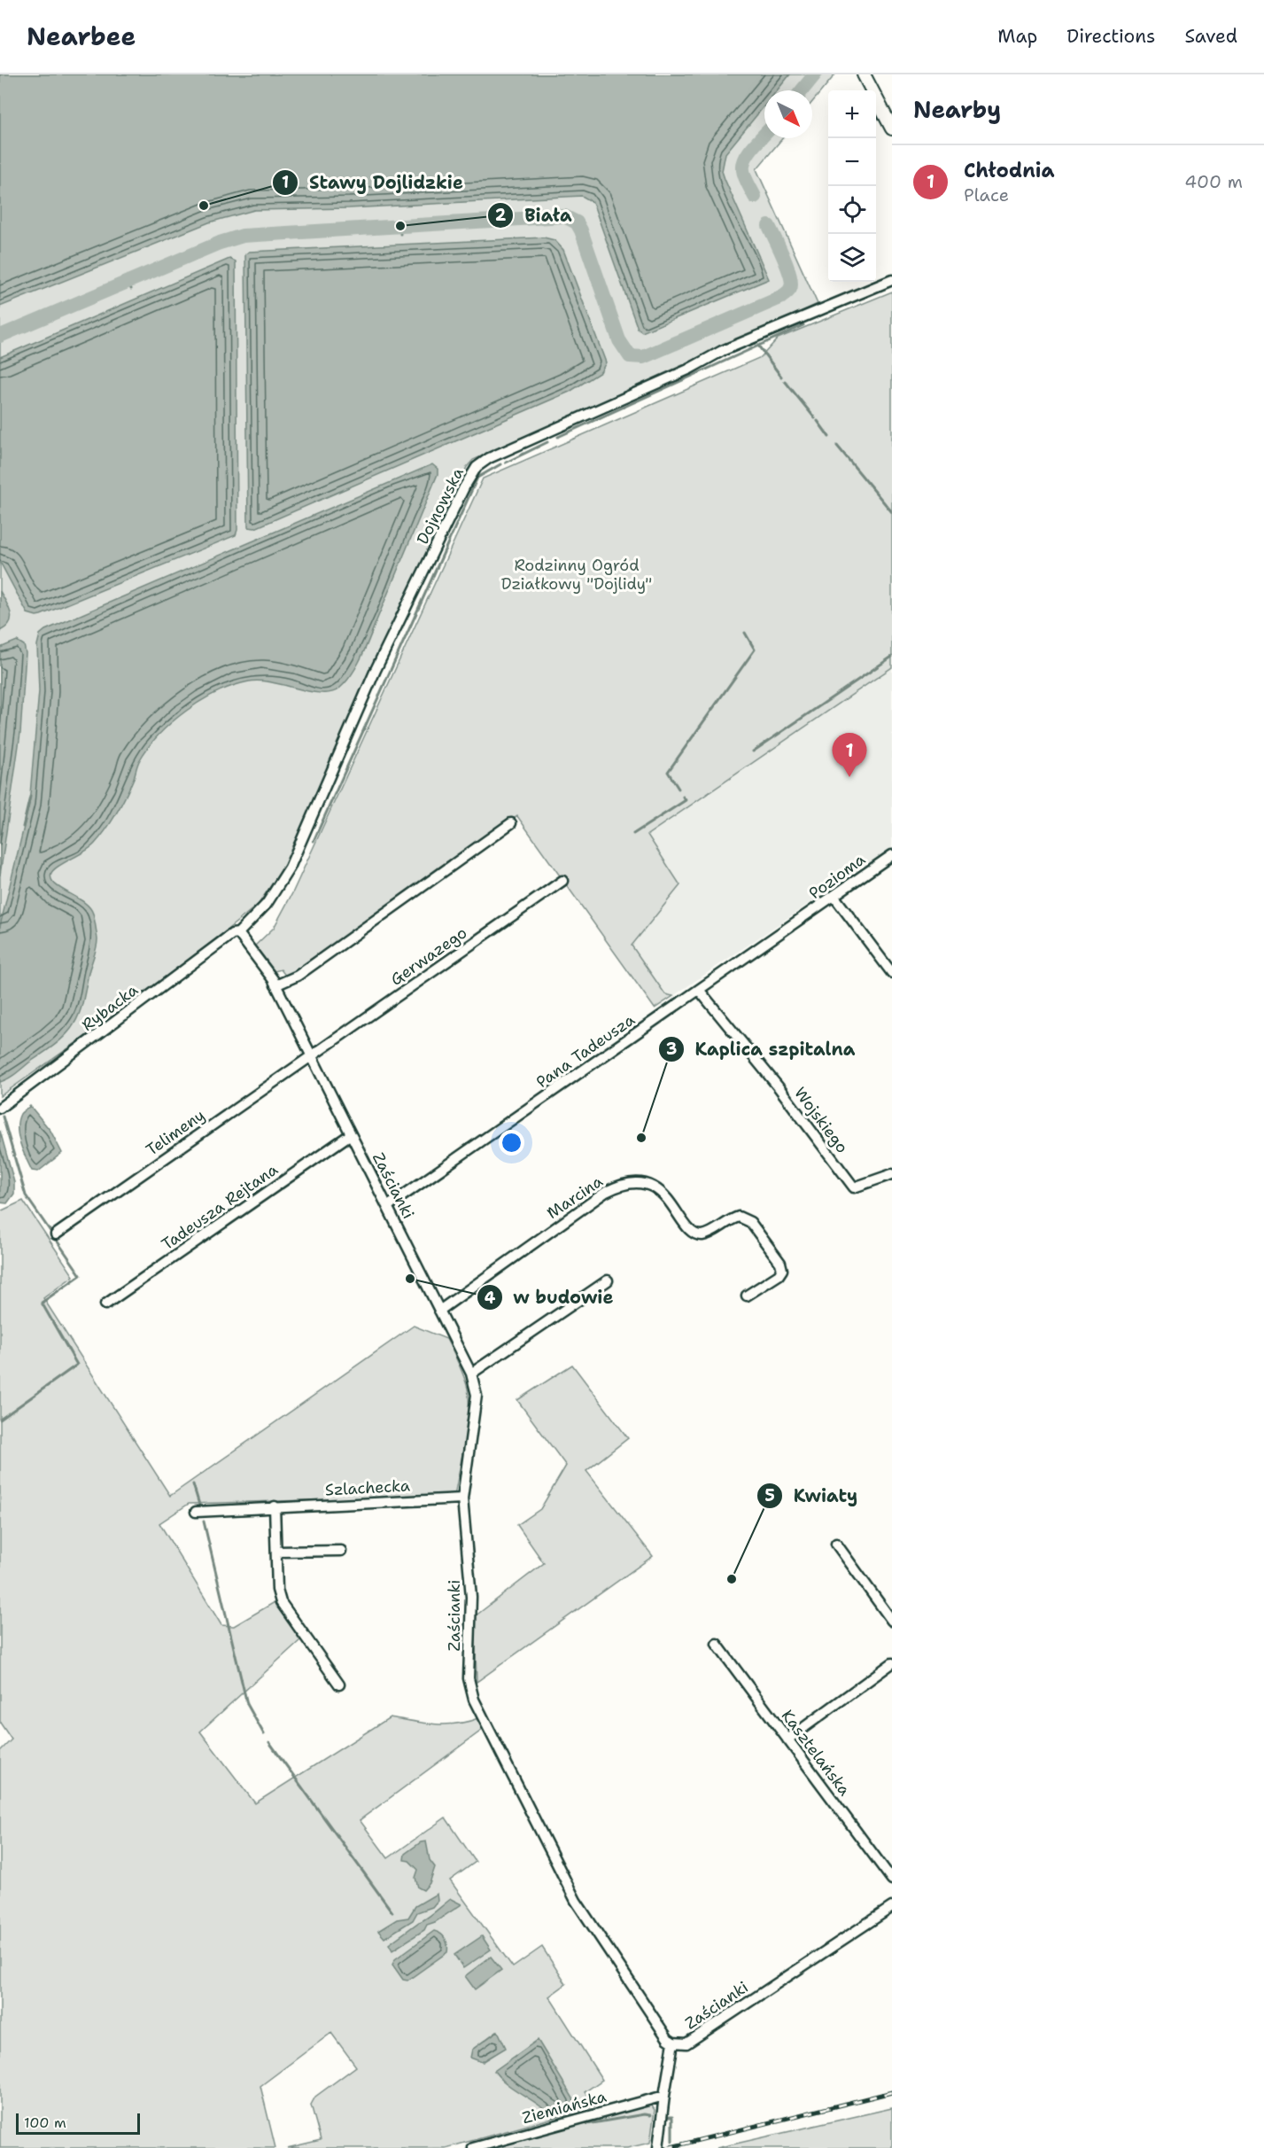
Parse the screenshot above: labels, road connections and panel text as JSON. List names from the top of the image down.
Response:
{
  "streets": {
    "street": [
      "Dojnowska",
      "Pozioma",
      "Gerwazego",
      "Rybacka",
      "Pana Tadeusza",
      "Wojskiego",
      "Telimeny",
      "Zaścianki",
      "Marcina",
      "Tadeusza Rejtana",
      "Szlachecka",
      "Kasztelańska",
      "Ziemiańska"
    ]
  },
  "crossings": [
    ["Dojnowska", "Rybacka"],
    ["Dojnowska", "Zaścianki"],
    ["Pozioma", "Pana Tadeusza"],
    ["Gerwazego", "Telimeny"],
    ["Gerwazego", "Zaścianki"],
    ["Rybacka", "Zaścianki"],
    ["Pana Tadeusza", "Wojskiego"],
    ["Pana Tadeusza", "Zaścianki"],
    ["Telimeny", "Zaścianki"],
    ["Zaścianki", "Marcina"],
    ["Zaścianki", "Tadeusza Rejtana"],
    ["Zaścianki", "Szlachecka"]
  ],
  "parks": ["Rodzinny Ogród Działkowy \"Dojlidy\""],
  "places": [
    "Stawy Dojlidzkie",
    "Biała",
    "Kaplica szpitalna",
    "w budowie",
    "Kwiaty"
  ],
  "scale_bar": "100 m",
  "north": "bottom right",
  "page": {
    "header": "Nearbee",
    "nav": ["Map", "Directions", "Saved"],
    "heading": "Nearby",
    "map_buttons": ["+", "−"],
    "list": [
      {
        "mark": "1",
        "name": "Chłodnia",
        "note": "Place",
        "value": "400 m"
      }
    ],
    "pins": "1",
    "scale": "100 m"
  }
}
